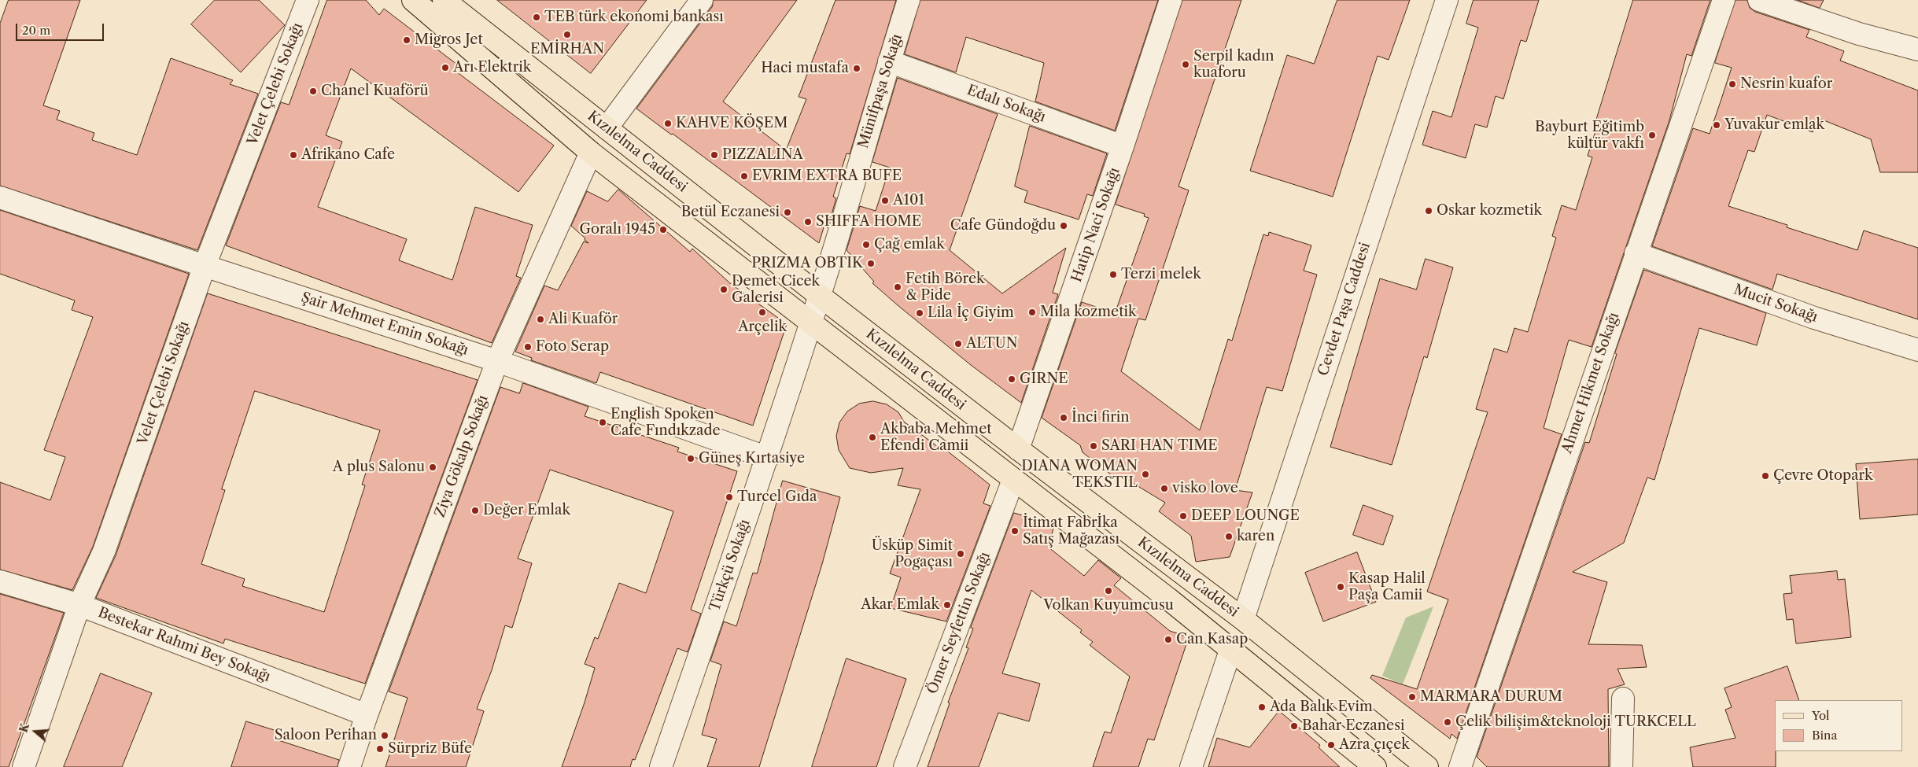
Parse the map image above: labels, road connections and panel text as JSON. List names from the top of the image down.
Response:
{
  "streets": {
    "main road": ["Kızılelma Caddesi"],
    "street": [
      "Velet Çelebi Sokağı",
      "Münifpaşa Sokağı",
      "Edalı Sokağı",
      "Hatip Naci Sokağı",
      "Mucit Sokağı",
      "Cevdet Paşa Caddesi",
      "Şair Mehmet Emin Sokağı",
      "Ahmet Hikmet Sokağı",
      "Ziya Gökalp Sokağı",
      "Türkçü Sokağı",
      "Ömer Seyfettin Sokağı",
      "Bestekar Rahmi Bey Sokağı"
    ]
  },
  "crossings": [
    ["Velet Çelebi Sokağı", "Şair Mehmet Emin Sokağı"],
    ["Velet Çelebi Sokağı", "Bestekar Rahmi Bey Sokağı"],
    ["Münifpaşa Sokağı", "Edalı Sokağı"],
    ["Münifpaşa Sokağı", "Kızılelma Caddesi"],
    ["Münifpaşa Sokağı", "Türkçü Sokağı"],
    ["Edalı Sokağı", "Hatip Naci Sokağı"],
    ["Kızılelma Caddesi", "Hatip Naci Sokağı"],
    ["Kızılelma Caddesi", "Cevdet Paşa Caddesi"],
    ["Kızılelma Caddesi", "Ziya Gökalp Sokağı"],
    ["Kızılelma Caddesi", "Türkçü Sokağı"],
    ["Kızılelma Caddesi", "Ömer Seyfettin Sokağı"],
    ["Mucit Sokağı", "Ahmet Hikmet Sokağı"],
    ["Şair Mehmet Emin Sokağı", "Ziya Gökalp Sokağı"],
    ["Şair Mehmet Emin Sokağı", "Türkçü Sokağı"],
    ["Ziya Gökalp Sokağı", "Bestekar Rahmi Bey Sokağı"]
  ],
  "places": [
    "TEB türk ekonomi bankası",
    "EMİRHAN",
    "Migros Jet",
    "Serpil kadın kuaforu",
    "Arı Elektrik",
    "Haci mustafa",
    "Nesrin kuafor",
    "Chanel Kuaförü",
    "KAHVE KÖŞEM",
    "Yuvakur emlak",
    "Bayburt Eğitimb kültür vakfı",
    "Afrikano Cafe",
    "PIZZALINA",
    "EVRIM EXTRA BUFE",
    "A101",
    "Oskar kozmetik",
    "Betül Eczanesi",
    "SHIFFA HOME",
    "Cafe Gündoğdu",
    "Goralı 1945",
    "Çağ emlak",
    "PRIZMA OBTIK",
    "Terzi melek",
    "Fetih Börek & Pide",
    "Demet Cicek Galerisi",
    "Arçelik",
    "Mila kozmetik",
    "Lila İç Giyim",
    "Ali Kuaför",
    "ALTUN",
    "Foto Serap",
    "GIRNE",
    "İnci firin",
    "English Spoken Cafe Fındıkzade",
    "Akbaba Mehmet Efendi Camii",
    "SARI HAN TIME",
    "Güneş Kırtasiye",
    "A plus Salonu",
    "DIANA WOMAN TEKSTIL",
    "Çevre Otopark",
    "visko love",
    "Turcel Gıda",
    "Değer Emlak",
    "DEEP LOUNGE",
    "İtimat Fabrİka Satış Mağazası",
    "karen",
    "Üsküp Simit Pogaçası",
    "Kasap Halil Paşa Camii",
    "Volkan Kuyumcusu",
    "Akar Emlak",
    "Can Kasap",
    "MARMARA DURUM",
    "Ada Balık Evim",
    "Çelik bilişim&teknoloji TURKCELL",
    "Bahar Eczanesi",
    "Saloon Perihan",
    "Azra çıçek",
    "Sürpriz Büfe"
  ],
  "legend": ["Yol", "Bina"],
  "scale_bar": "20 m",
  "north": "left"
}
